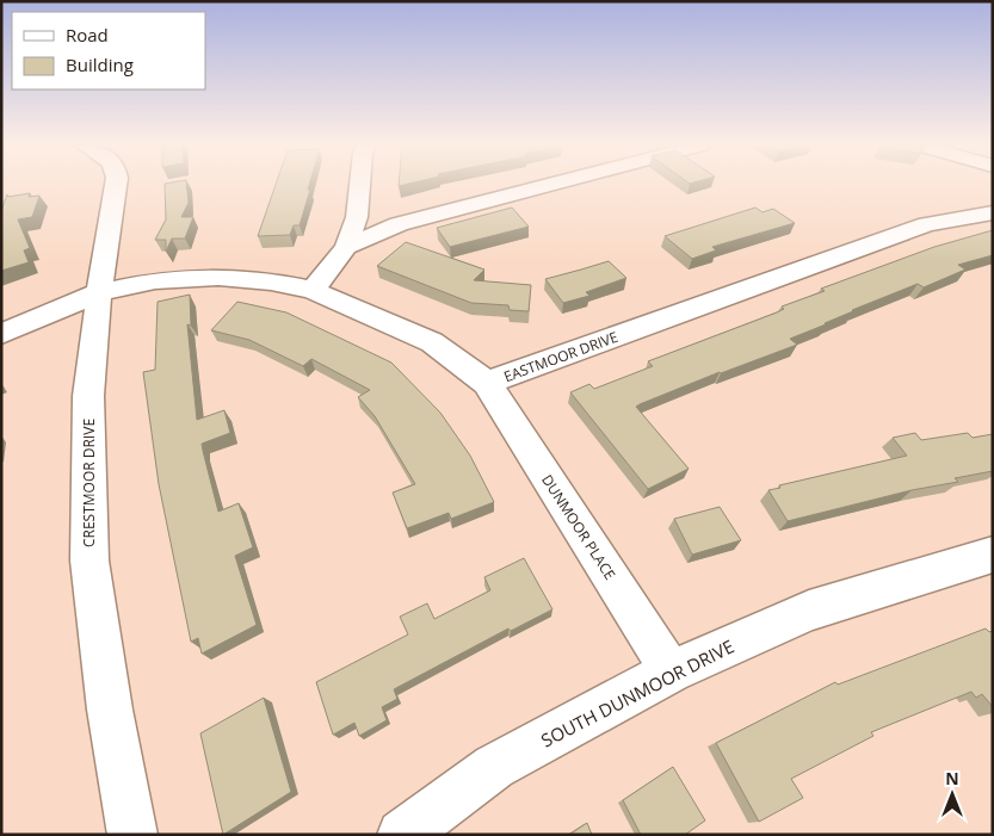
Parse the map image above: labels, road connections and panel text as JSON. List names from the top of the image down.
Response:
{
  "streets": {
    "street": [
      "EASTMOOR DRIVE",
      "CRESTMOOR DRIVE",
      "DUNMOOR PLACE",
      "SOUTH DUNMOOR DRIVE"
    ]
  },
  "crossings": [
    ["EASTMOOR DRIVE", "CRESTMOOR DRIVE"],
    ["EASTMOOR DRIVE", "DUNMOOR PLACE"],
    ["DUNMOOR PLACE", "SOUTH DUNMOOR DRIVE"]
  ],
  "legend": ["Road", "Building"],
  "north": "top"
}
